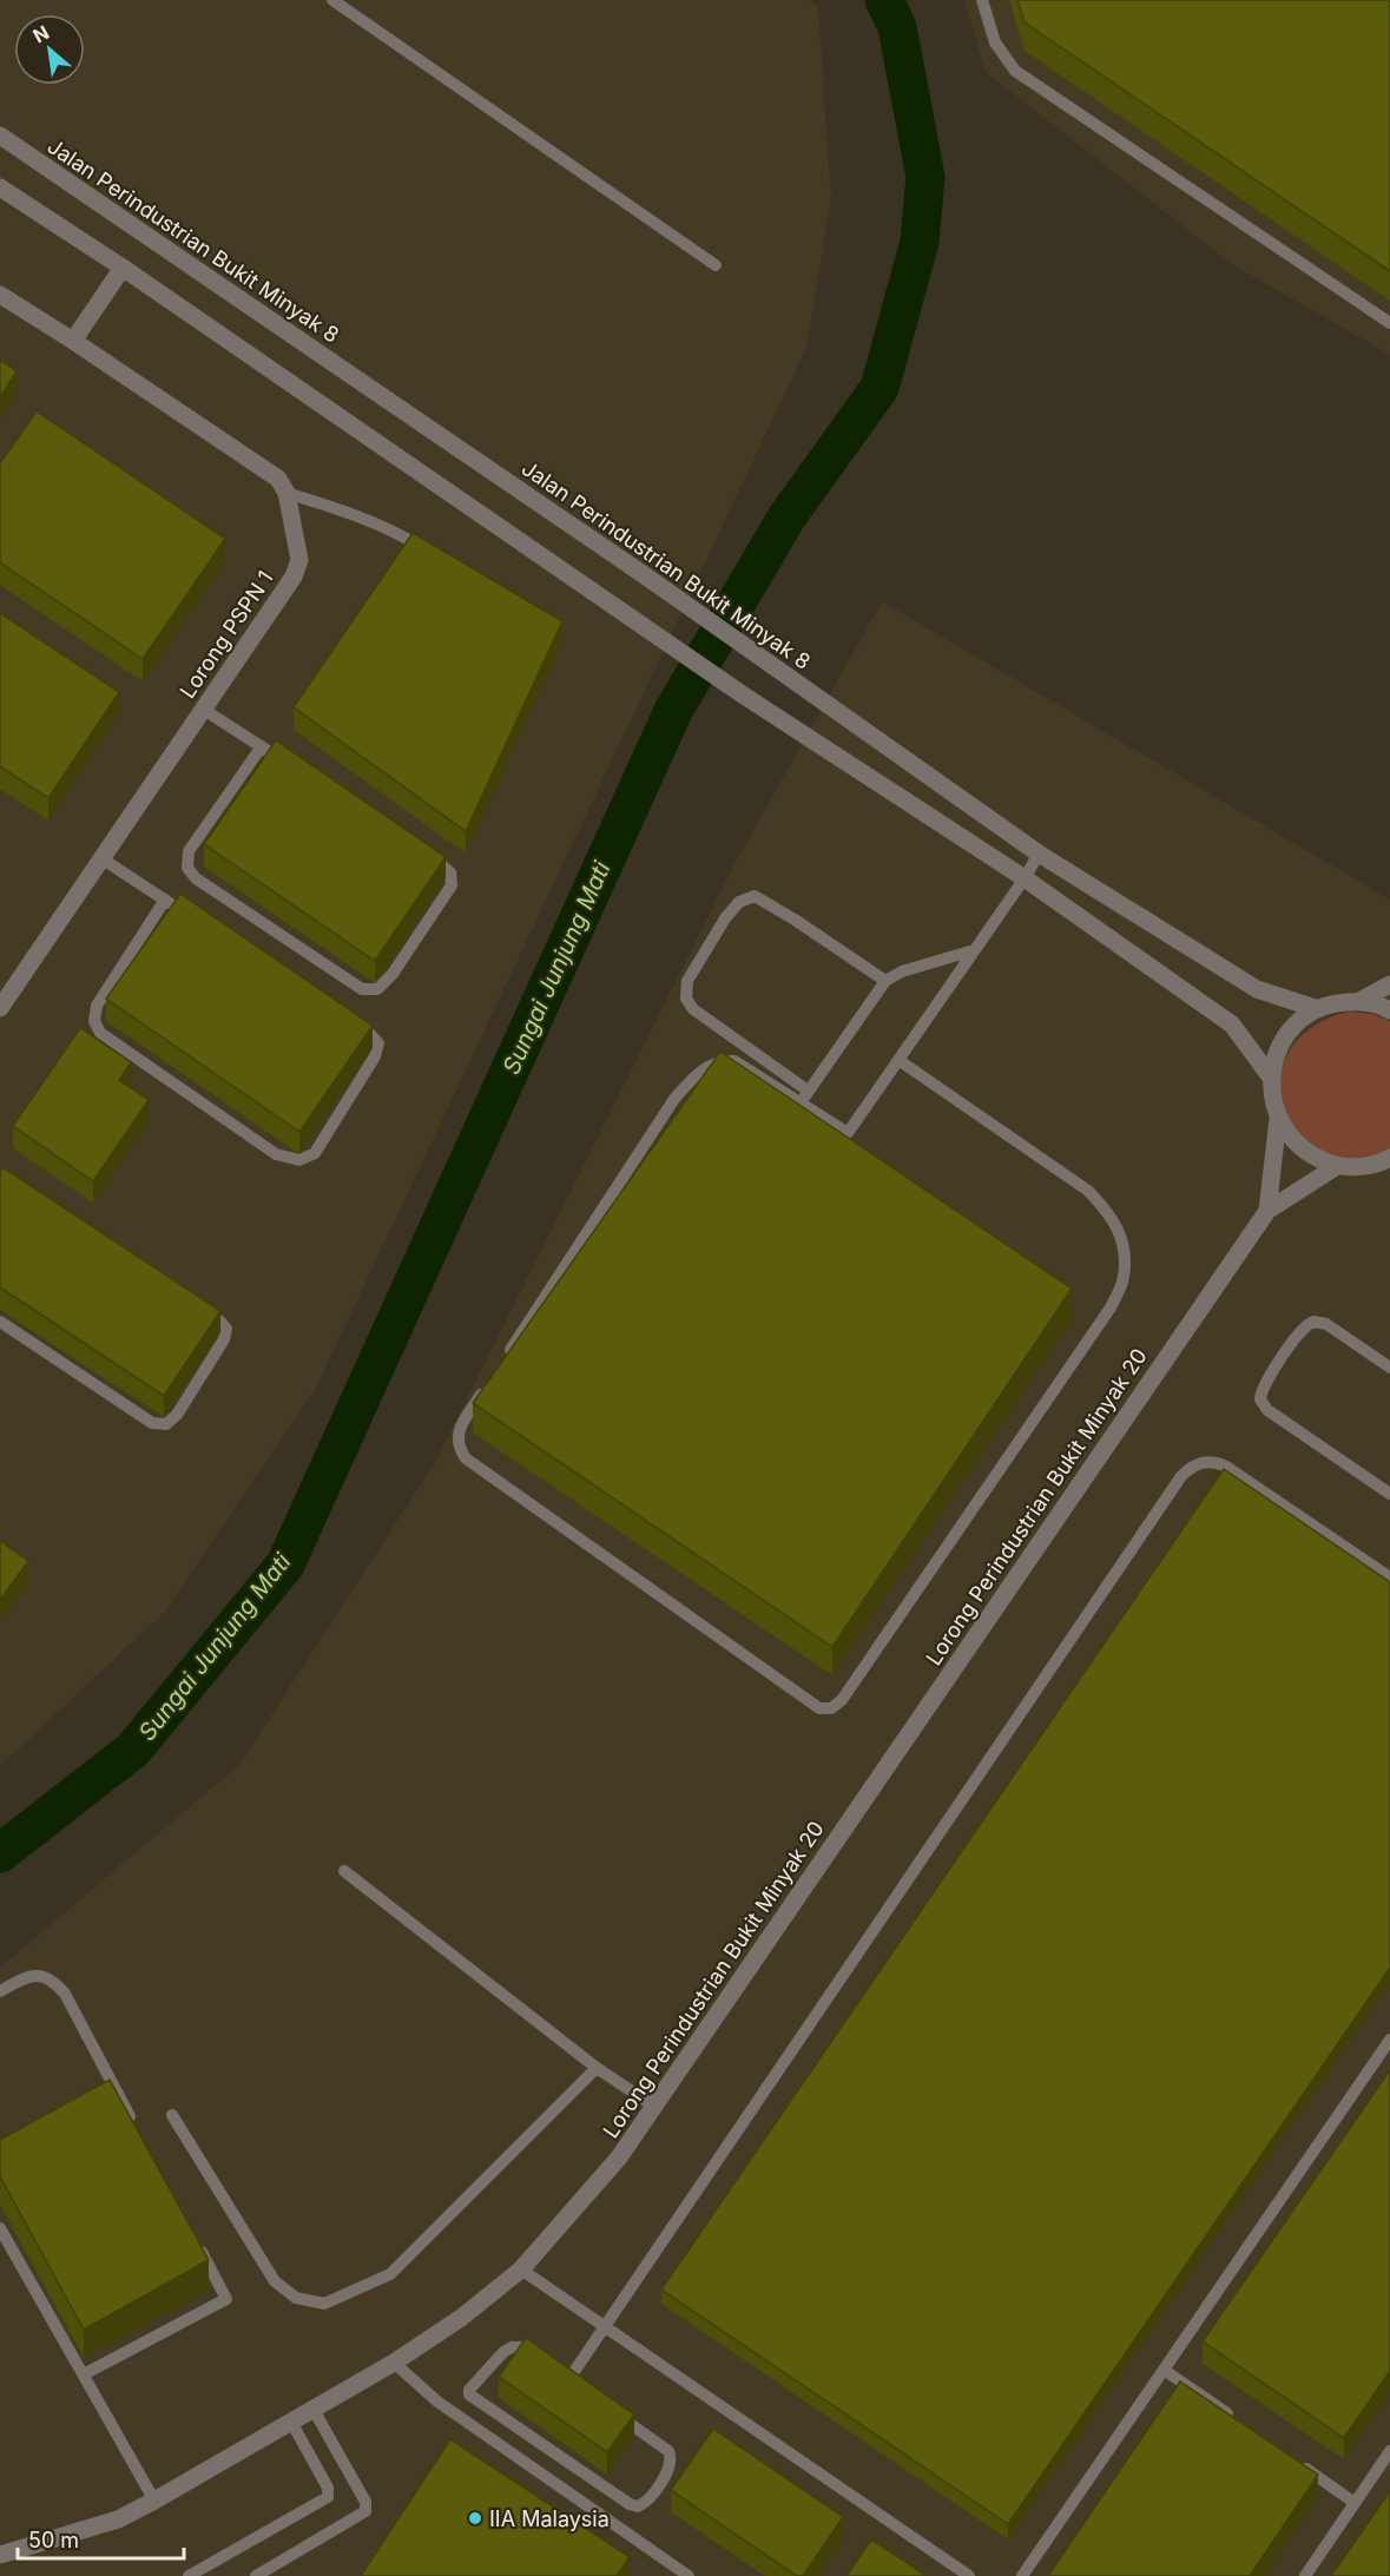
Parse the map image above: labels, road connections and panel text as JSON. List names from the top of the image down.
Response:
{
  "streets": {
    "street": ["Jalan Perindustrian Bukit Minyak 8", "Lorong PSPN 1", "Lorong Perindustrian Bukit Minyak 20"]
  },
  "water": ["Sungai Junjung Mati"],
  "places": ["IIA Malaysia"],
  "scale_bar": "50 m",
  "north": "top left"
}
